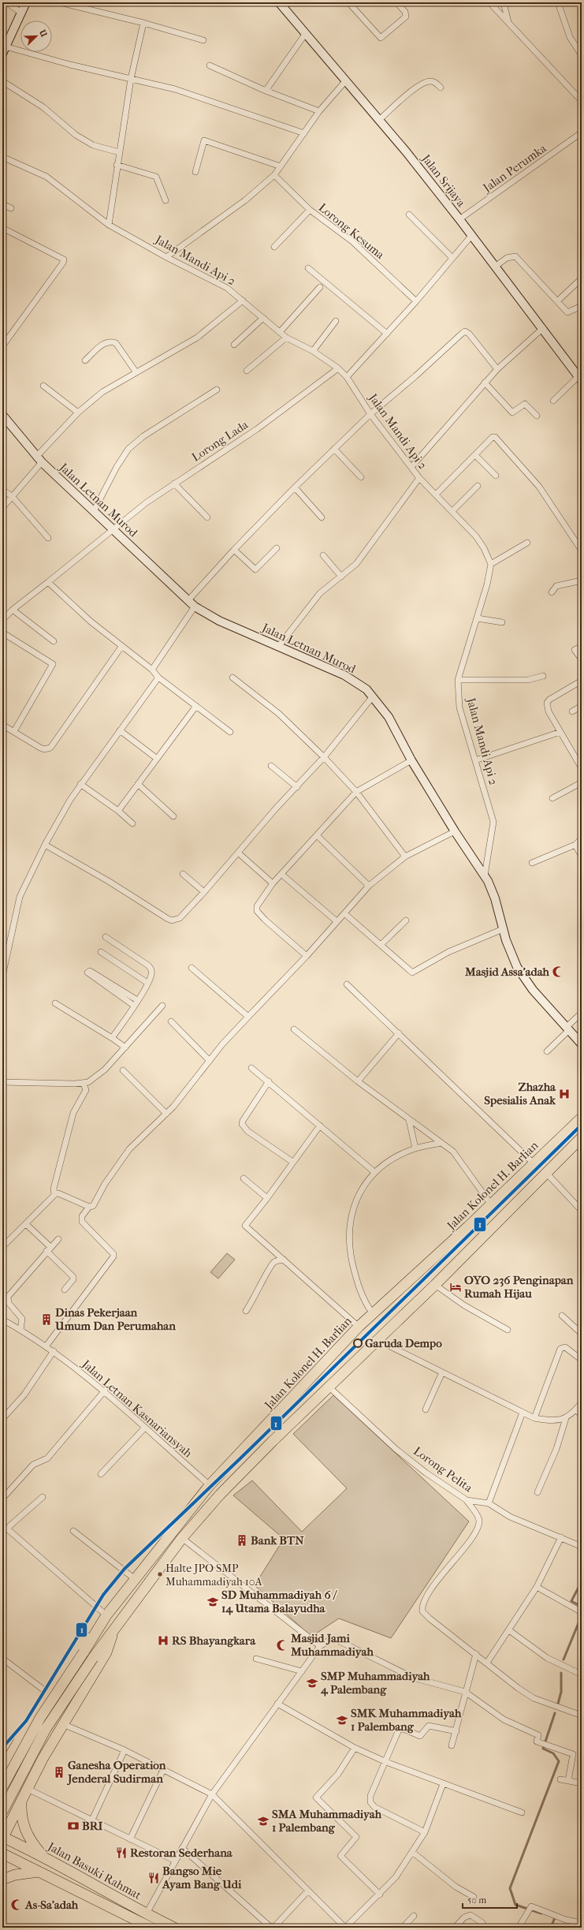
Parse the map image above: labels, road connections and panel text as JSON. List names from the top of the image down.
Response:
{
  "streets": {
    "highway": ["Jalan Kolonel H. Barlian", "Jalan Basuki Rahmat"],
    "street": [
      "Jalan Perumka",
      "Jalan Srijaya",
      "Lorong Kesuma",
      "Jalan Mandi Api 2",
      "Lorong Lada",
      "Jalan Letnan Murod",
      "Jalan Letnan Kasnariansyah",
      "Lorong Pelita"
    ]
  },
  "crossings": [
    ["Jalan Perumka", "Jalan Srijaya"],
    ["Jalan Mandi Api 2", "Lorong Lada"],
    ["Jalan Mandi Api 2", "Jalan Letnan Murod"],
    ["Lorong Lada", "Jalan Letnan Murod"],
    ["Jalan Kolonel H. Barlian", "Jalan Letnan Kasnariansyah"]
  ],
  "places": {
    "mosque": ["Masjid Assa'adah", "Masjid Jami Muhammadiyah", "As-Sa'adah"],
    "hospital": ["Zhazha Spesialis Anak", "RS Bhayangkara"],
    "hotel": ["OYO 236 Penginapan Rumah Hijau"],
    "building": ["Dinas Pekerjaan Umum Dan Perumahan", "Bank BTN", "Ganesha Operation Jenderal Sudirman"],
    "other": ["Garuda Dempo", "Halte JPO SMP Muhammadiyah 10A"],
    "school or university": [
      "SD Muhammadiyah 6 / 14 Utama Balayudha",
      "SMP Muhammadiyah 4 Palembang",
      "SMK Muhammadiyah 1 Palembang",
      "SMA Muhammadiyah 1 Palembang"
    ],
    "bank": ["BRI"],
    "restaurant": ["Restoran Sederhana", "Bangso Mie Ayam Bang Udi"]
  },
  "lines": ["rail line 1"],
  "scale_bar": "50 m",
  "north": "top right"
}
